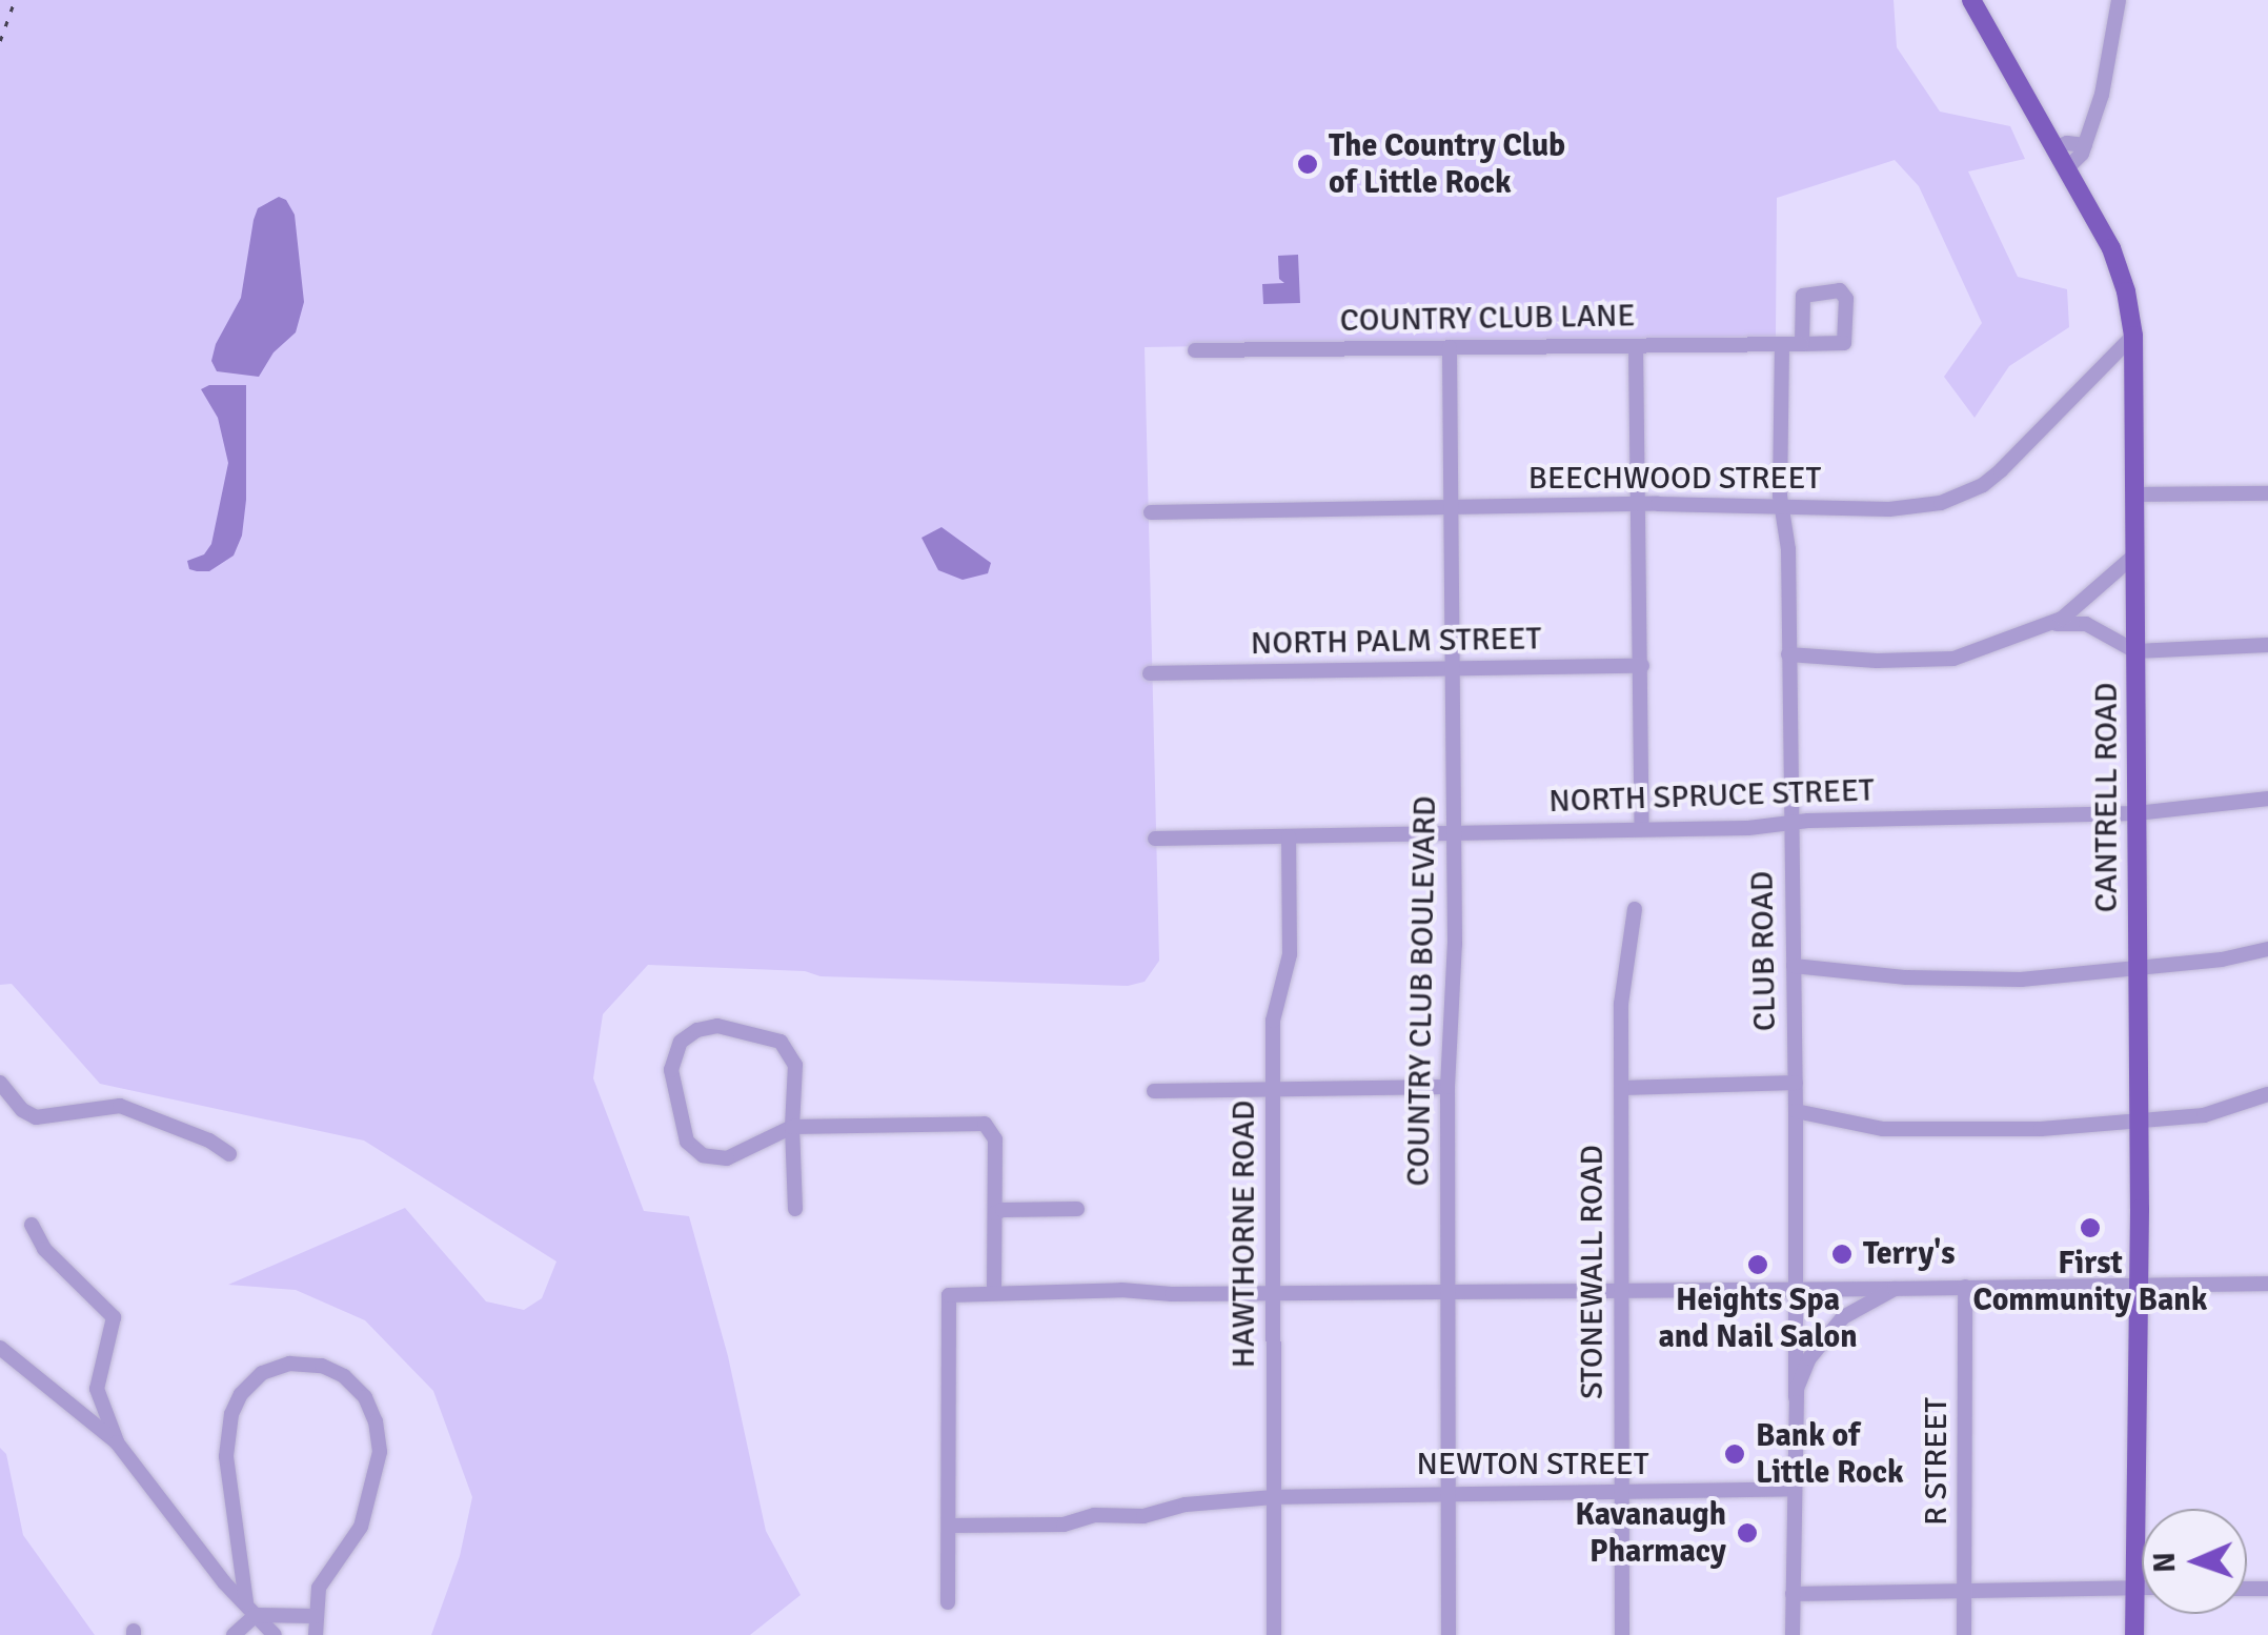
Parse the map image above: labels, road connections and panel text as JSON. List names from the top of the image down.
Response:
{
  "streets": {
    "main road": ["CANTRELL ROAD"],
    "street": [
      "COUNTRY CLUB LANE",
      "BEECHWOOD STREET",
      "NORTH PALM STREET",
      "NORTH SPRUCE STREET",
      "CLUB ROAD",
      "COUNTRY CLUB BOULEVARD",
      "HAWTHORNE ROAD",
      "STONEWALL ROAD",
      "R STREET",
      "NEWTON STREET"
    ]
  },
  "crossings": [
    ["COUNTRY CLUB LANE", "COUNTRY CLUB BOULEVARD"],
    ["BEECHWOOD STREET", "CANTRELL ROAD"],
    ["BEECHWOOD STREET", "CLUB ROAD"],
    ["BEECHWOOD STREET", "COUNTRY CLUB BOULEVARD"],
    ["NORTH PALM STREET", "COUNTRY CLUB BOULEVARD"],
    ["NORTH SPRUCE STREET", "CANTRELL ROAD"],
    ["NORTH SPRUCE STREET", "CLUB ROAD"],
    ["NORTH SPRUCE STREET", "COUNTRY CLUB BOULEVARD"],
    ["NORTH SPRUCE STREET", "HAWTHORNE ROAD"],
    ["CLUB ROAD", "NEWTON STREET"],
    ["COUNTRY CLUB BOULEVARD", "NEWTON STREET"],
    ["HAWTHORNE ROAD", "NEWTON STREET"],
    ["STONEWALL ROAD", "NEWTON STREET"]
  ],
  "places": [
    "The Country Club of Little Rock",
    "First Community Bank",
    "Terry's",
    "Heights Spa and Nail Salon",
    "Bank of Little Rock",
    "Kavanaugh Pharmacy"
  ],
  "north": "left"
}
